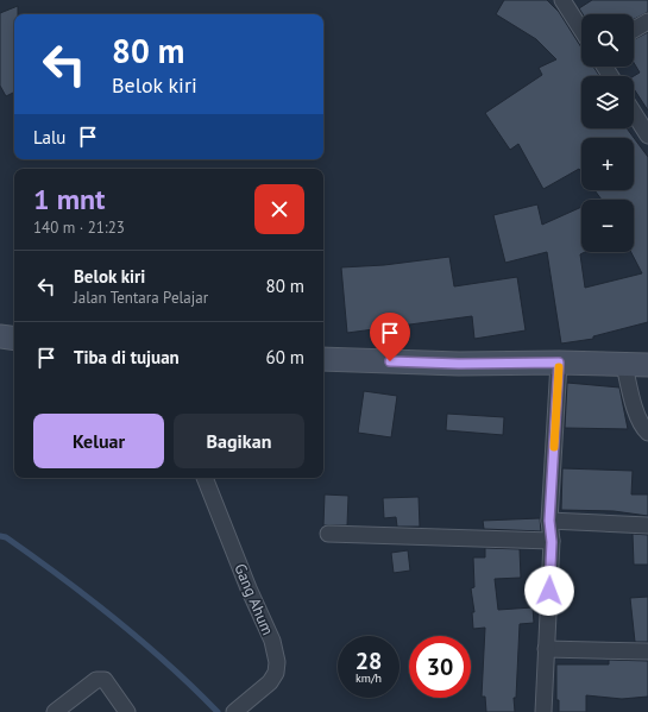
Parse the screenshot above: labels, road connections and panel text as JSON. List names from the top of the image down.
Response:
{
  "streets": {
    "street": ["Gang Ahum"]
  },
  "page": {
    "map_buttons": ["+", "−"],
    "turn": ["80 m", "Belok kiri"],
    "then": "Lalu",
    "heading": ["1 mnt", "140 m · 21:23"],
    "list": [
      {
        "name": "Belok kiri",
        "note": "Jalan Tentara Pelajar",
        "value": "80 m"
      },
      {
        "name": "Tiba di tujuan",
        "value": "60 m"
      }
    ],
    "buttons": ["Keluar", "Bagikan"],
    "speed": "28 km/h",
    "limit": "30"
  }
}
